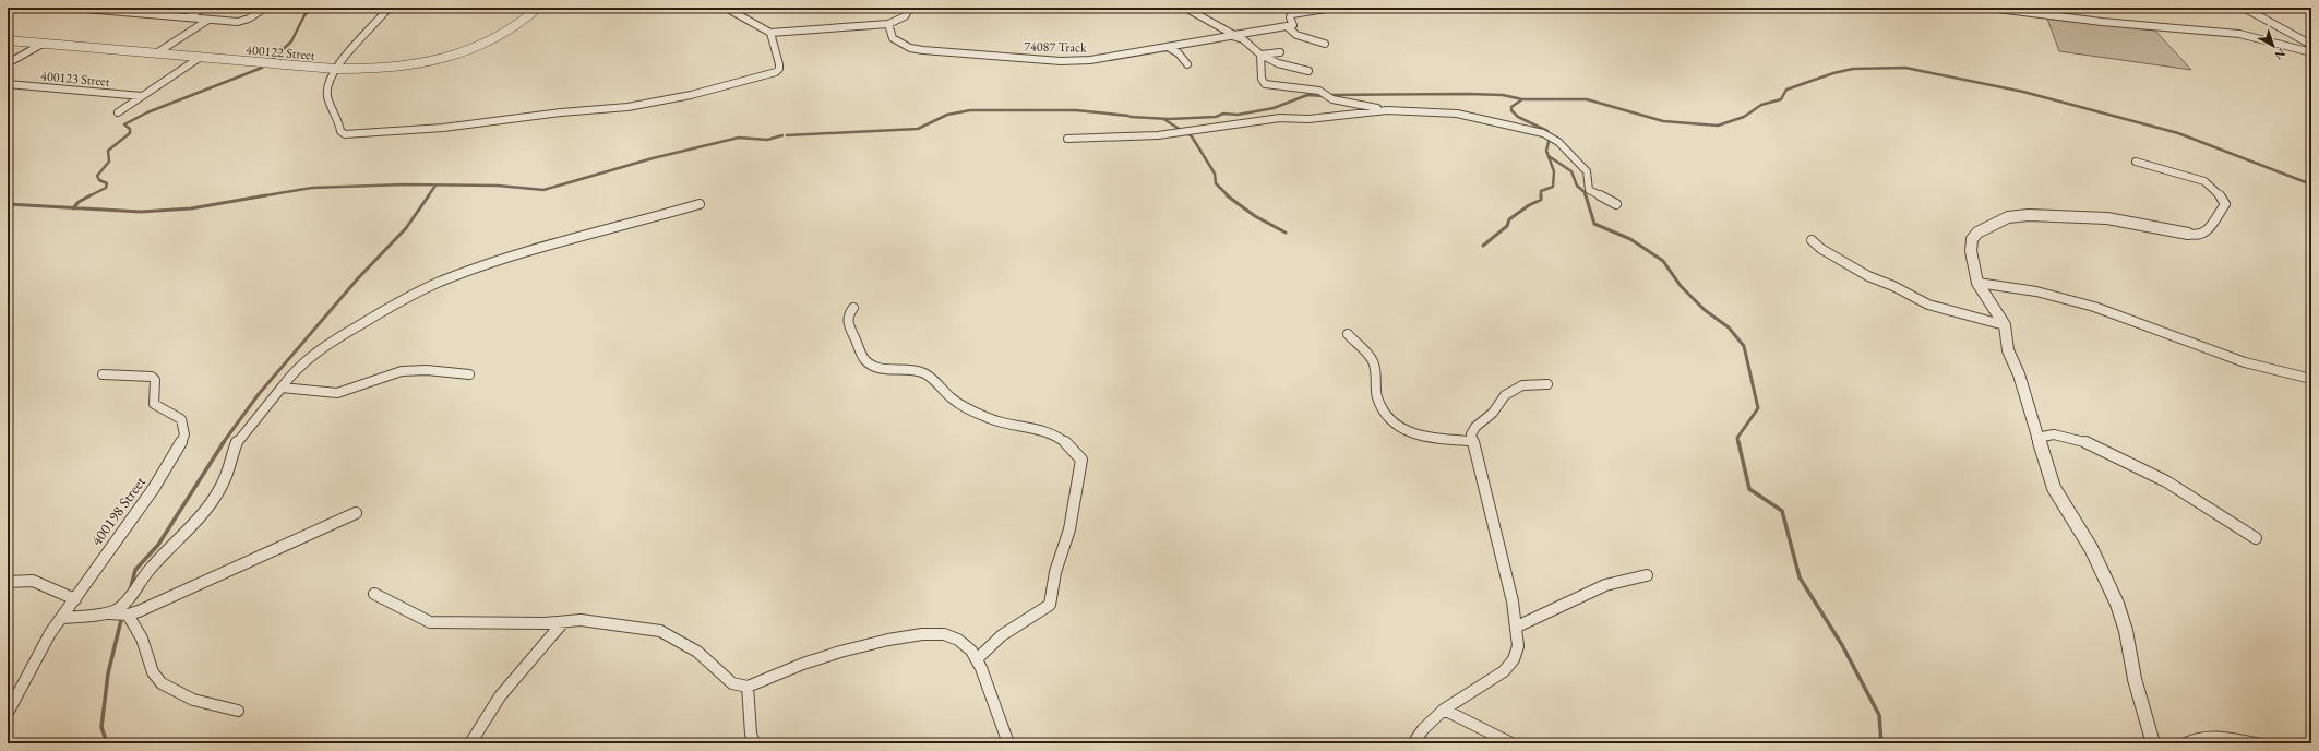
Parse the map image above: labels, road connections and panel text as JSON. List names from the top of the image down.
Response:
{
  "streets": {
    "street": [
      "74087 Track",
      "400122 Street",
      "400123 Street",
      "400198 Street"
    ]
  },
  "north": "bottom right"
}
